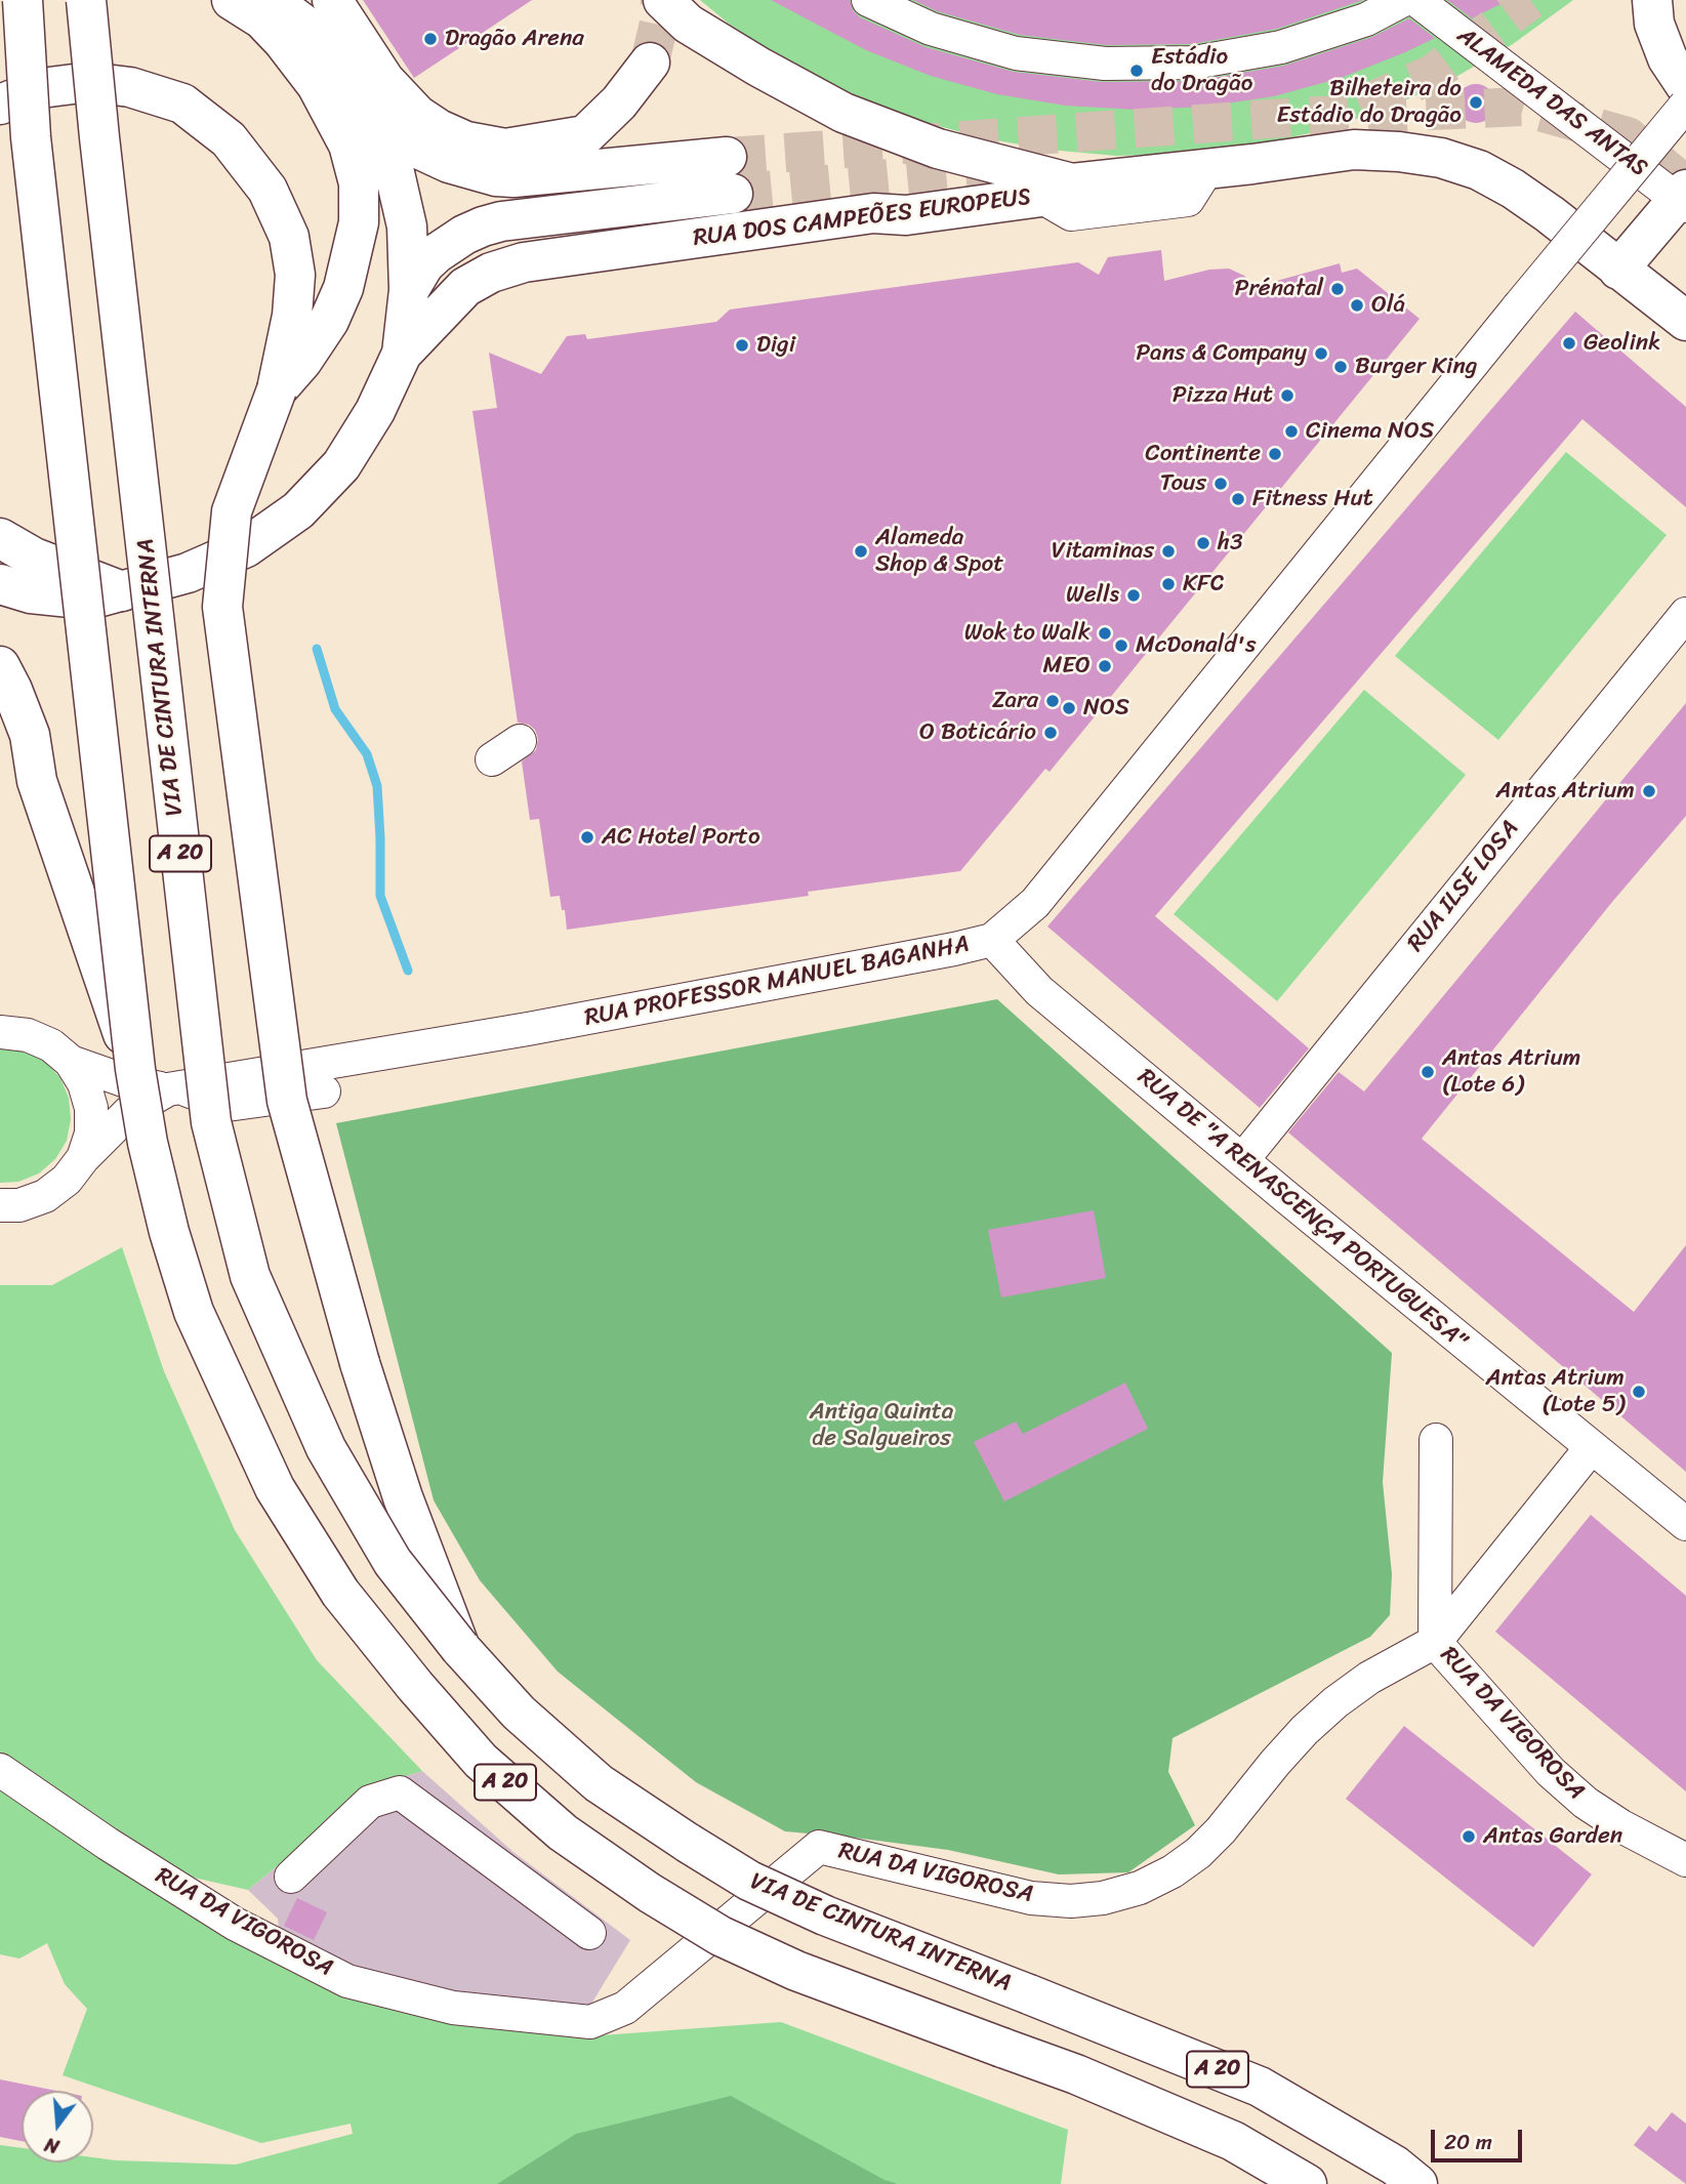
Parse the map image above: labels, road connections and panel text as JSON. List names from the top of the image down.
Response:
{
  "streets": {
    "main road": ["RUA DOS CAMPEÕES EUROPEUS", "VIA DE CINTURA INTERNA", "A 20"],
    "street": [
      "ALAMEDA DAS ANTAS",
      "RUA ILSE LOSA",
      "RUA PROFESSOR MANUEL BAGANHA",
      "RUA DE \"A RENASCENÇA PORTUGUESA\"",
      "RUA DA VIGOROSA"
    ]
  },
  "crossings": [
    ["RUA ILSE LOSA", "RUA DE \"A RENASCENÇA PORTUGUESA\""],
    ["RUA PROFESSOR MANUEL BAGANHA", "RUA DE \"A RENASCENÇA PORTUGUESA\""]
  ],
  "parks": ["Antiga Quinta de Salgueiros"],
  "places": [
    "Dragão Arena",
    "Estádio do Dragão",
    "Bilheteira do Estádio do Dragão",
    "Prénatal",
    "Olá",
    "Geolink",
    "Digi",
    "Pans & Company",
    "Burger King",
    "Pizza Hut",
    "Cinema NOS",
    "Continente",
    "Tous",
    "Fitness Hut",
    "h3",
    "Alameda Shop & Spot",
    "Vitaminas",
    "KFC",
    "Wells",
    "Wok to Walk",
    "McDonald's",
    "MEO",
    "Zara",
    "NOS",
    "O Boticário",
    "Antas Atrium",
    "AC Hotel Porto",
    "Antas Atrium (Lote 6)",
    "Antas Atrium (Lote 5)",
    "Antas Garden"
  ],
  "scale_bar": "20 m",
  "north": "bottom"
}
